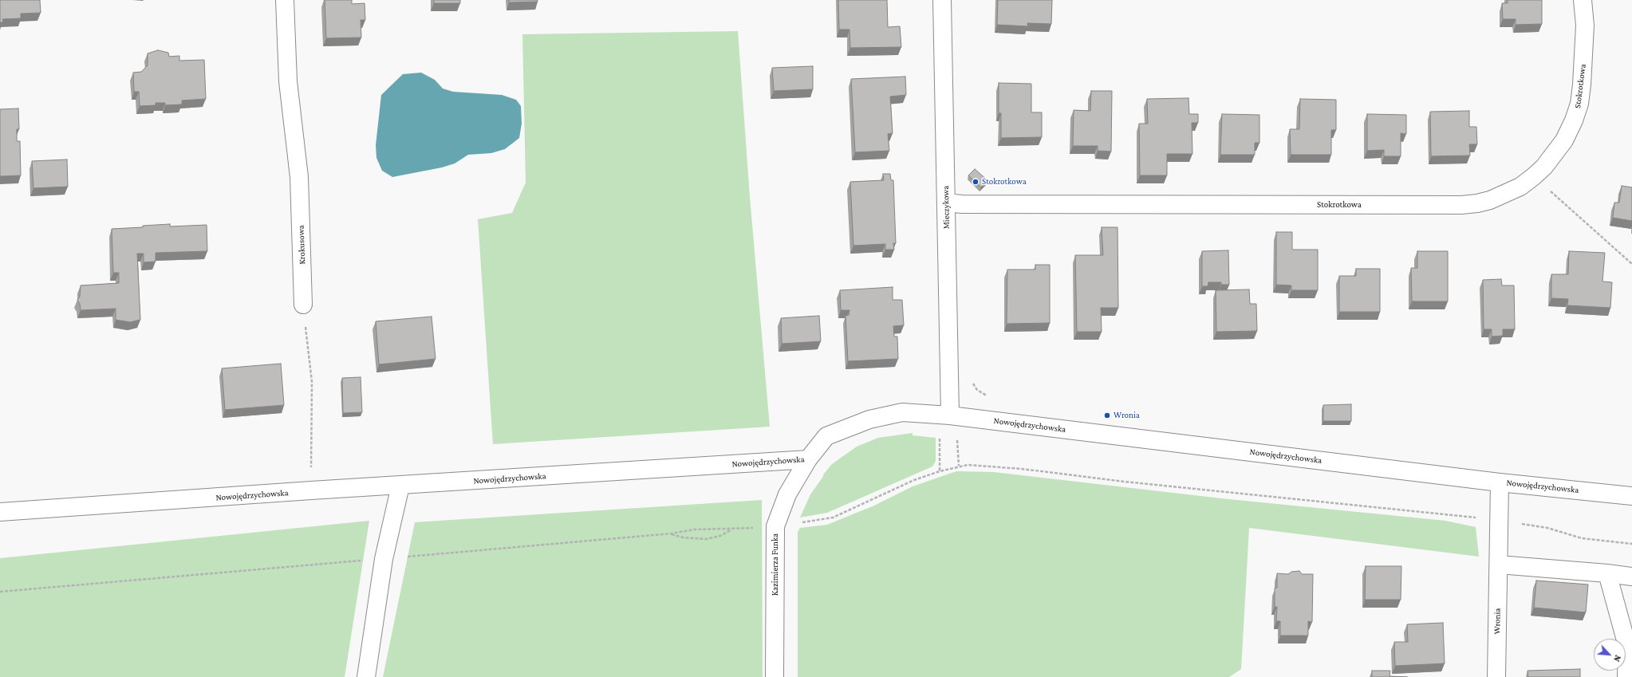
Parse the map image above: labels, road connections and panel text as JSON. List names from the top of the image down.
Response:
{
  "streets": {
    "street": [
      "Stokrotkowa",
      "Mieczykowa",
      "Krokusowa",
      "Nowojędrzychowska",
      "Kazimierza Funka",
      "Wronia"
    ]
  },
  "crossings": [
    ["Stokrotkowa", "Mieczykowa"],
    ["Mieczykowa", "Nowojędrzychowska"],
    ["Nowojędrzychowska", "Kazimierza Funka"],
    ["Nowojędrzychowska", "Wronia"]
  ],
  "places": ["Stokrotkowa", "Wronia"],
  "north": "bottom right"
}
